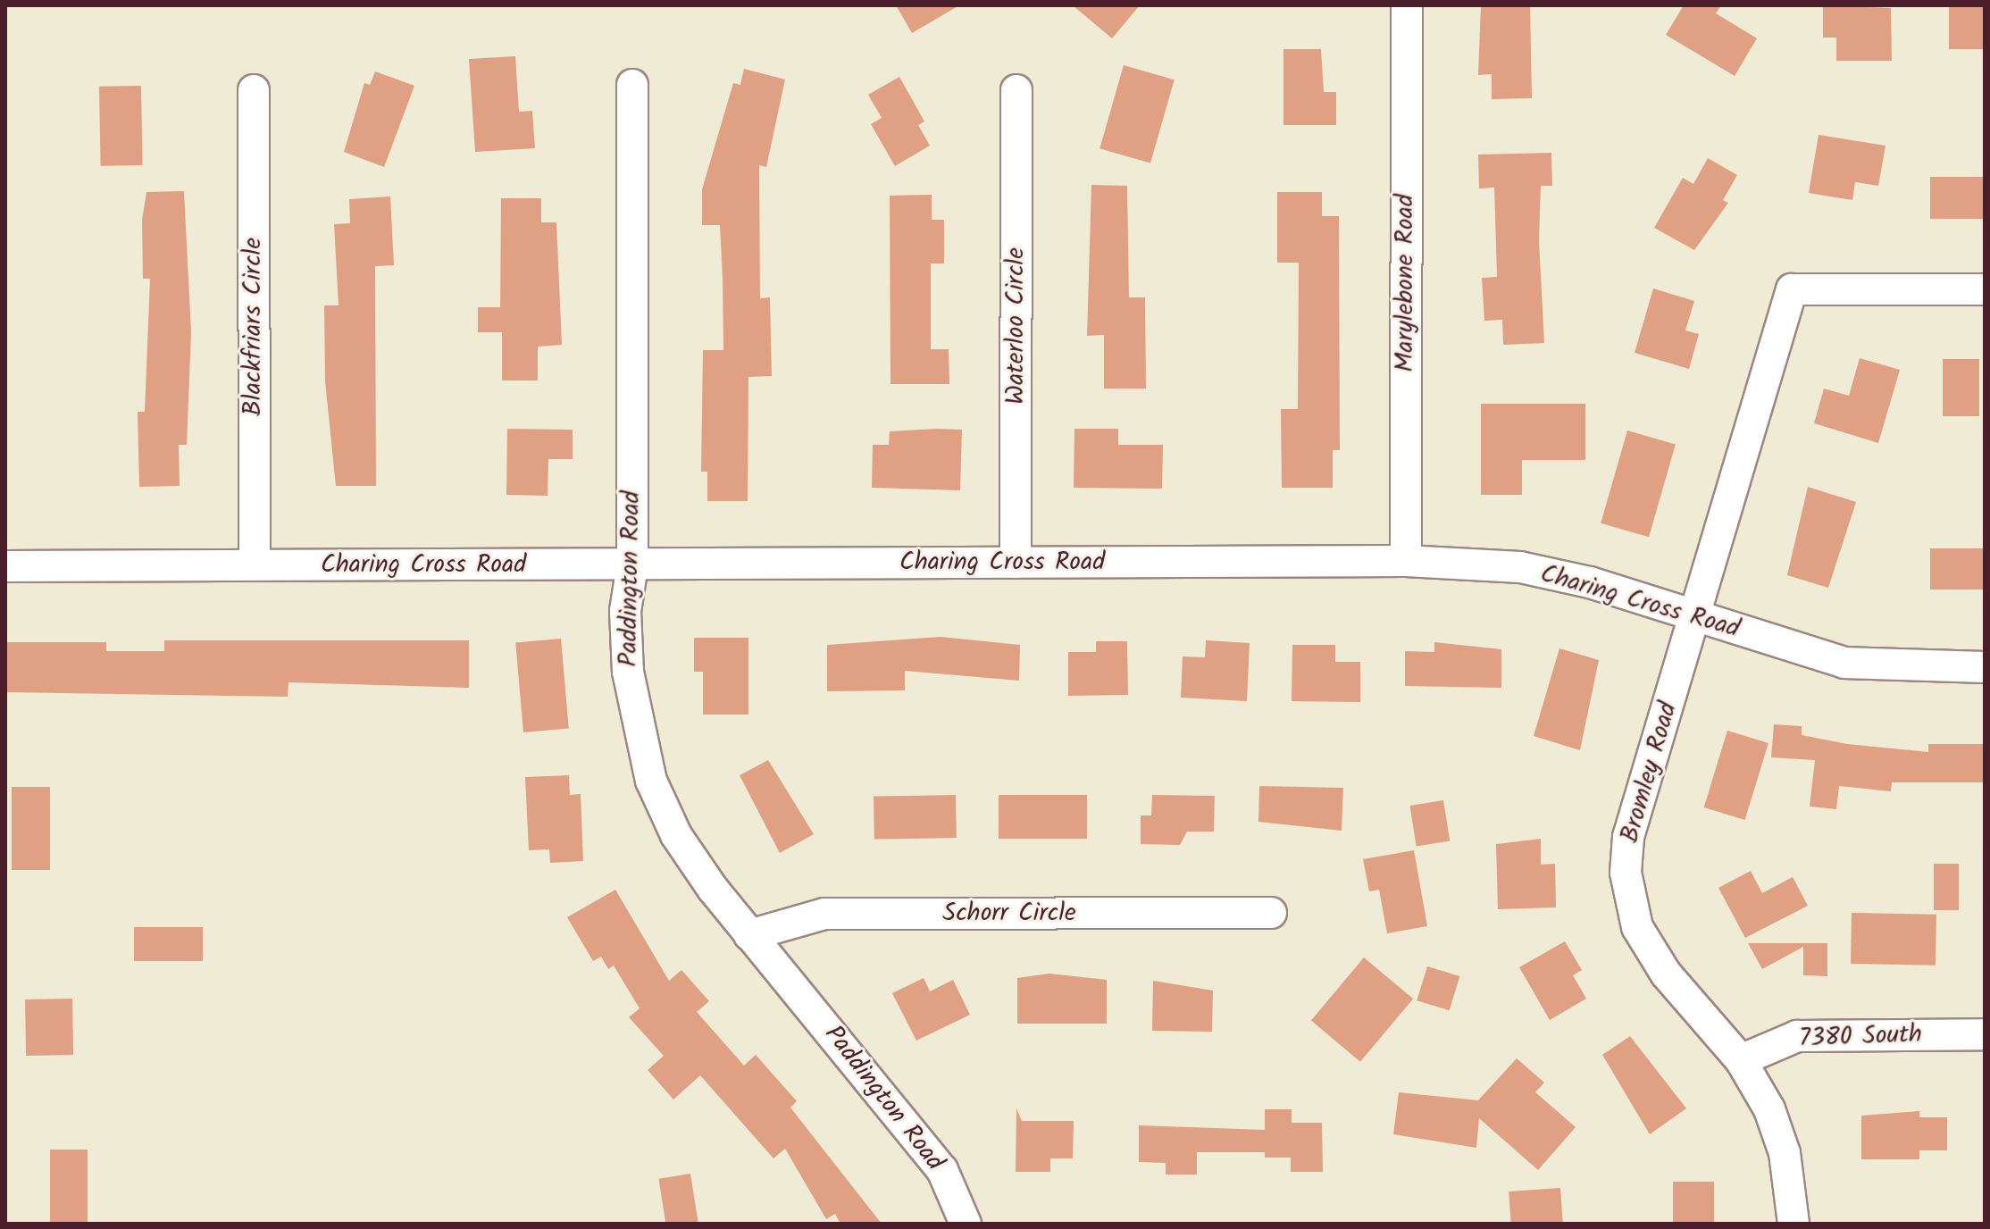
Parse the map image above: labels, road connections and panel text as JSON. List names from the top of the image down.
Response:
{
  "streets": {
    "street": [
      "Marylebone Road",
      "Waterloo Circle",
      "Blackfriars Circle",
      "Charing Cross Road",
      "Paddington Road",
      "Bromley Road",
      "Schorr Circle",
      "7380 South"
    ]
  },
  "crossings": [
    ["Marylebone Road", "Charing Cross Road"],
    ["Waterloo Circle", "Charing Cross Road"],
    ["Blackfriars Circle", "Charing Cross Road"],
    ["Charing Cross Road", "Paddington Road"],
    ["Charing Cross Road", "Bromley Road"],
    ["Paddington Road", "Schorr Circle"],
    ["Bromley Road", "7380 South"]
  ]
}
